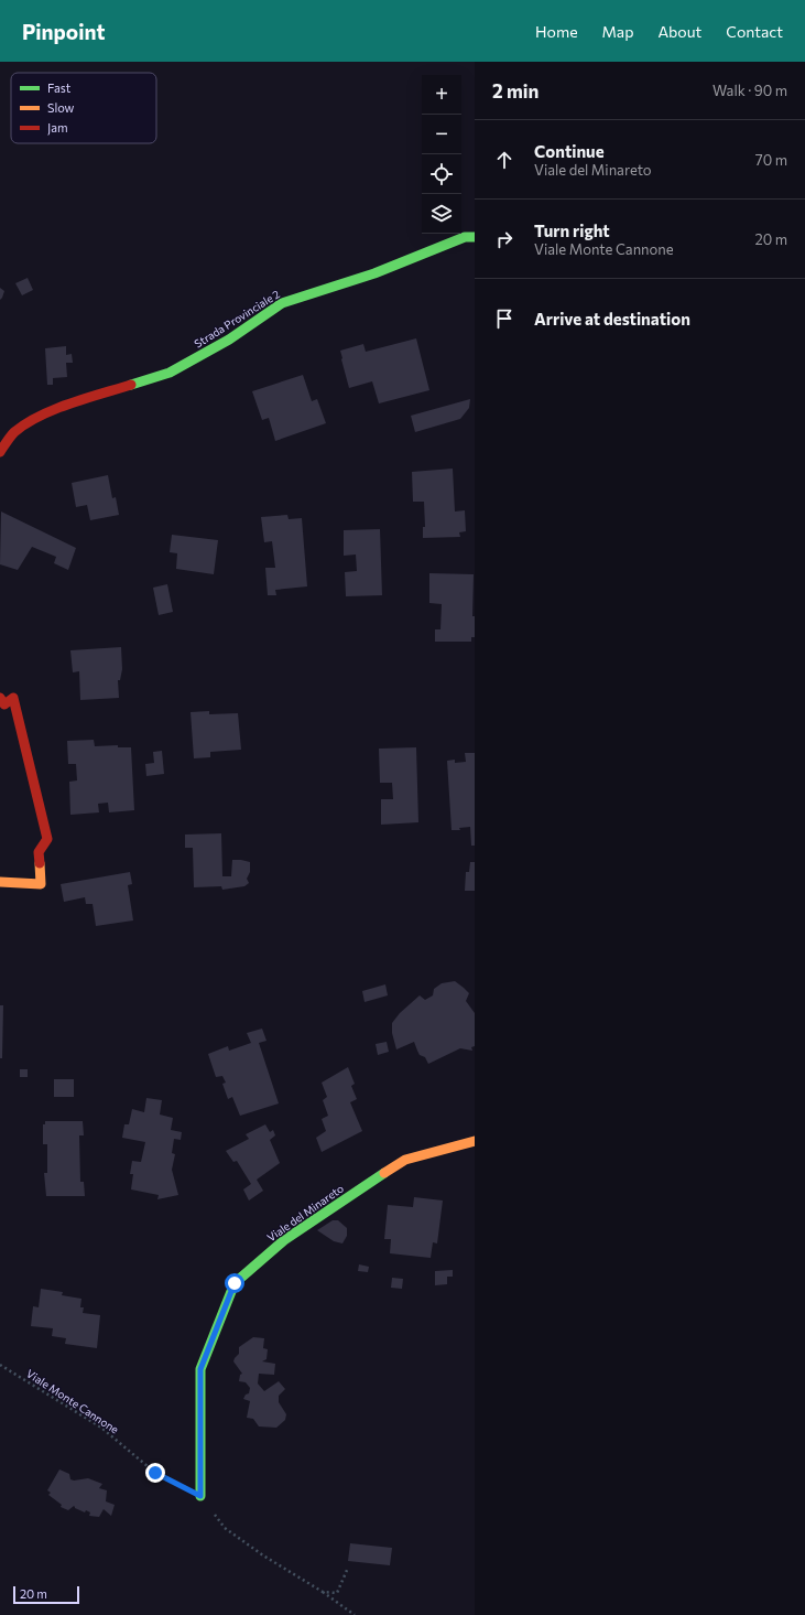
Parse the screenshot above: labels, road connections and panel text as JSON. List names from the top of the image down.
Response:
{
  "streets": {
    "street": ["Strada Provinciale 2", "Viale del Minareto"],
    "path": ["Viale Monte Cannone"]
  },
  "crossings": [
    ["Viale del Minareto", "Viale Monte Cannone"]
  ],
  "legend": ["Fast", "Slow", "Jam"],
  "scale_bar": "20 m",
  "page": {
    "header": "Pinpoint",
    "nav": [
      "Home",
      "Map",
      "About",
      "Contact"
    ],
    "heading": ["2 min", "Walk · 90 m"],
    "map_buttons": ["+", "−"],
    "list": [
      ["Continue", "Viale del Minareto", "70 m"],
      ["Turn right", "Viale Monte Cannone", "20 m"],
      "Arrive at destination"
    ],
    "scale": "20 m"
  }
}
